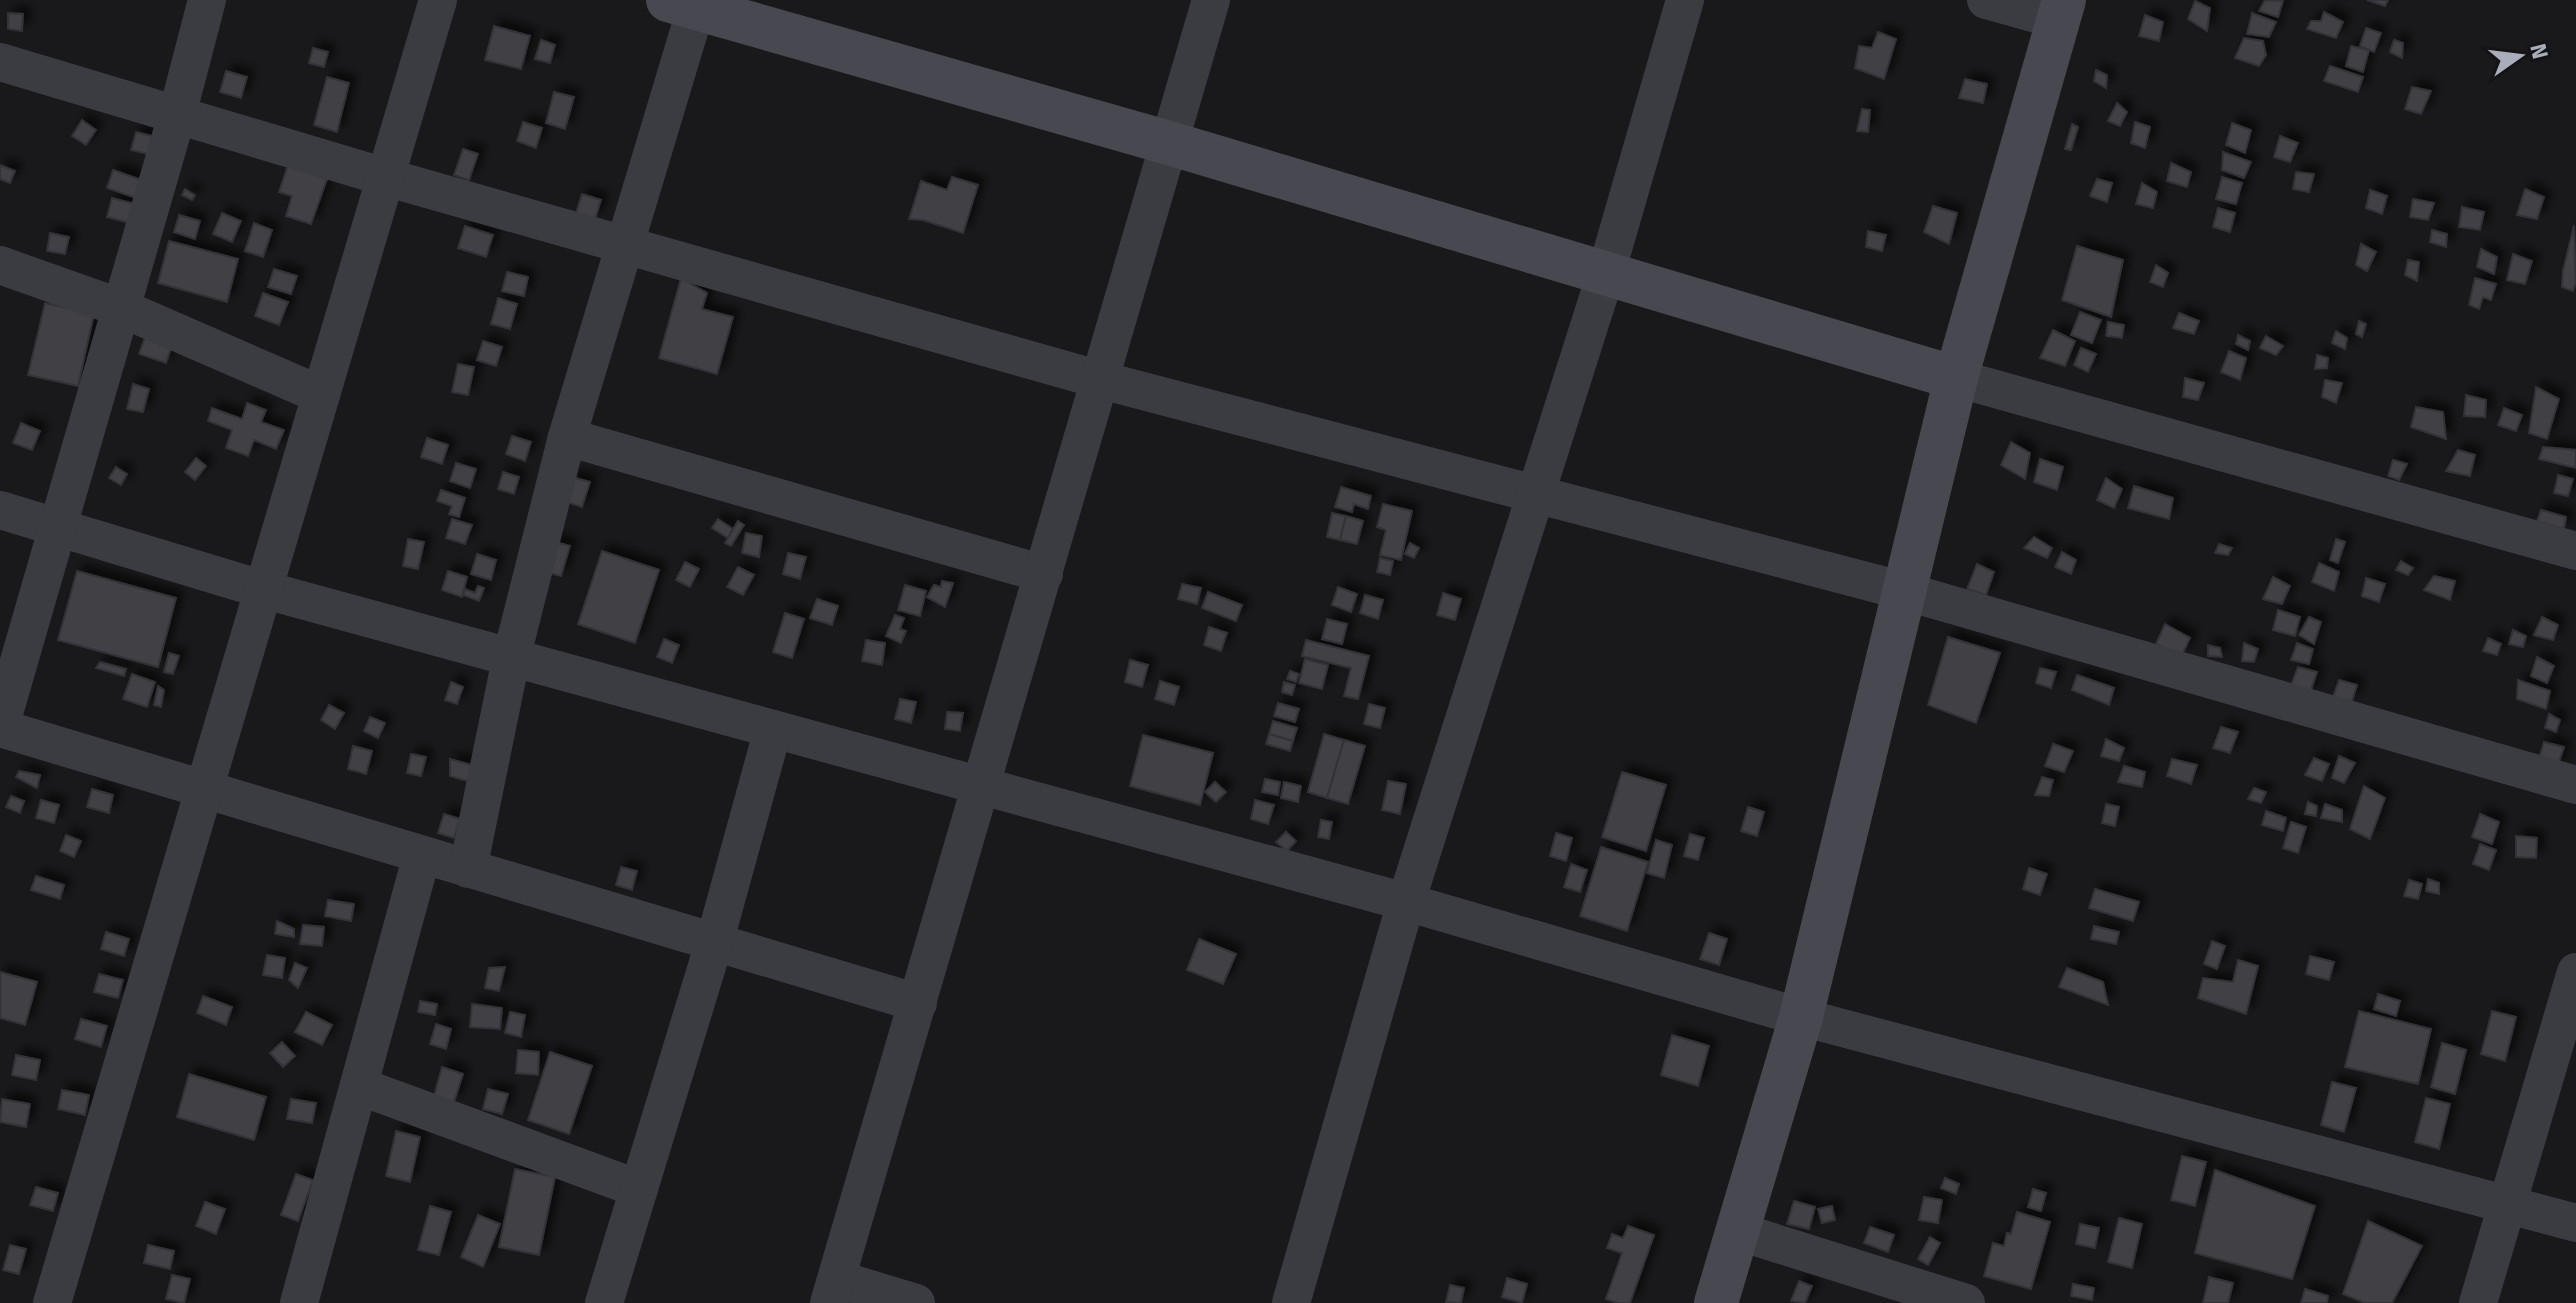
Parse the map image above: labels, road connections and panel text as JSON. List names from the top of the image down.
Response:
{
  "north": "right"
}
